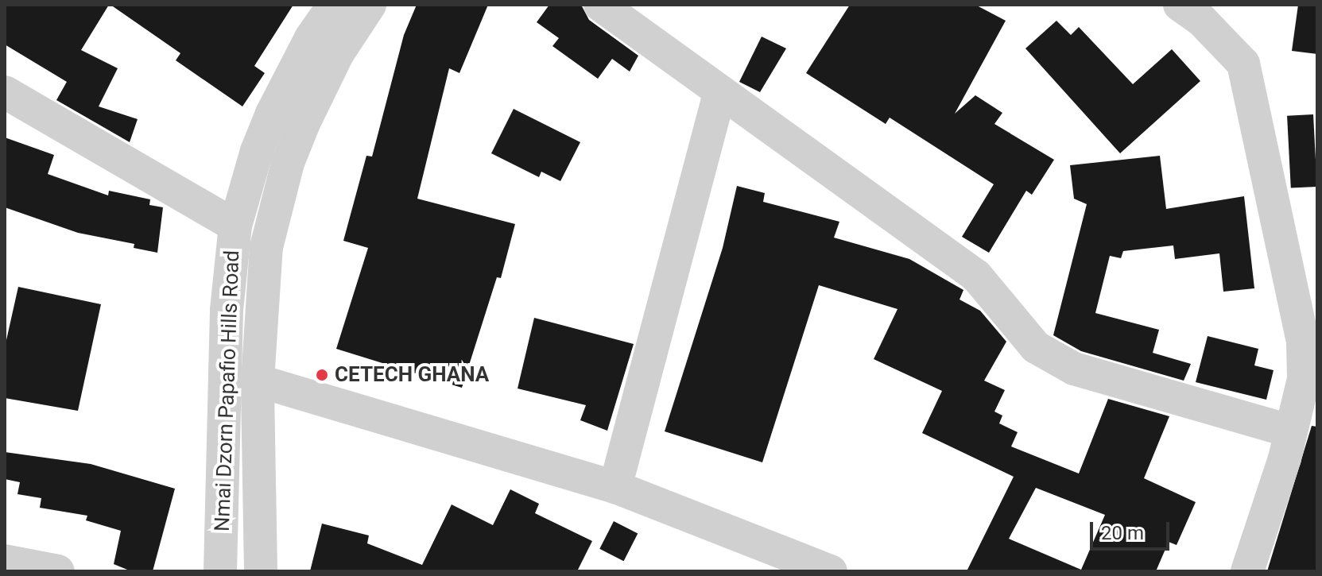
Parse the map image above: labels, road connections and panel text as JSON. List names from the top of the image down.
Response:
{
  "streets": {
    "street": ["Nmai Dzorn Papafio Hills Road"]
  },
  "places": ["CETECH GHANA"],
  "scale_bar": "20 m"
}
